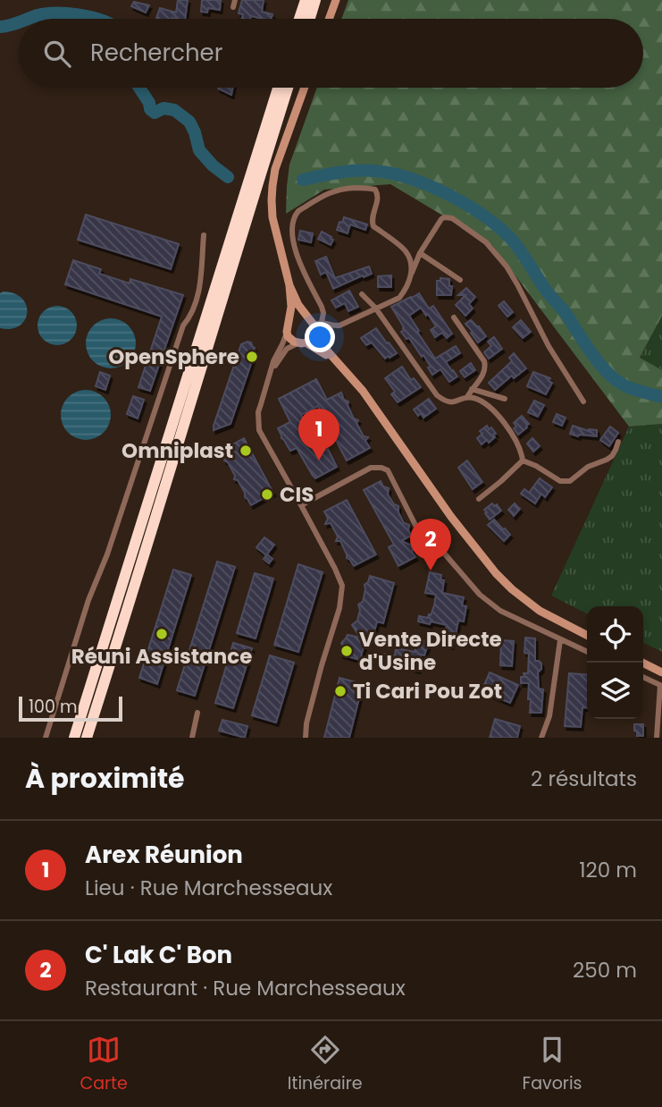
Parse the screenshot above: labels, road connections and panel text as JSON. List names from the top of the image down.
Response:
{
  "places": [
    "OpenSphere",
    "Omniplast",
    "CIS",
    "Réuni Assistance",
    "Vente Directe d'Usine",
    "Ti Cari Pou Zot"
  ],
  "scale_bar": "100 m",
  "page": {
    "search": "Rechercher",
    "pins": ["1", "2"],
    "scale": "100 m",
    "heading": ["À proximité", "2 résultats"],
    "list": [
      {
        "mark": "1",
        "name": "Arex Réunion",
        "note": "Lieu · Rue Marchesseaux",
        "value": "120 m"
      },
      {
        "mark": "2",
        "name": "C' Lak C' Bon",
        "note": "Restaurant · Rue Marchesseaux",
        "value": "250 m"
      }
    ],
    "nav": ["Carte", "Itinéraire", "Favoris"]
  }
}
